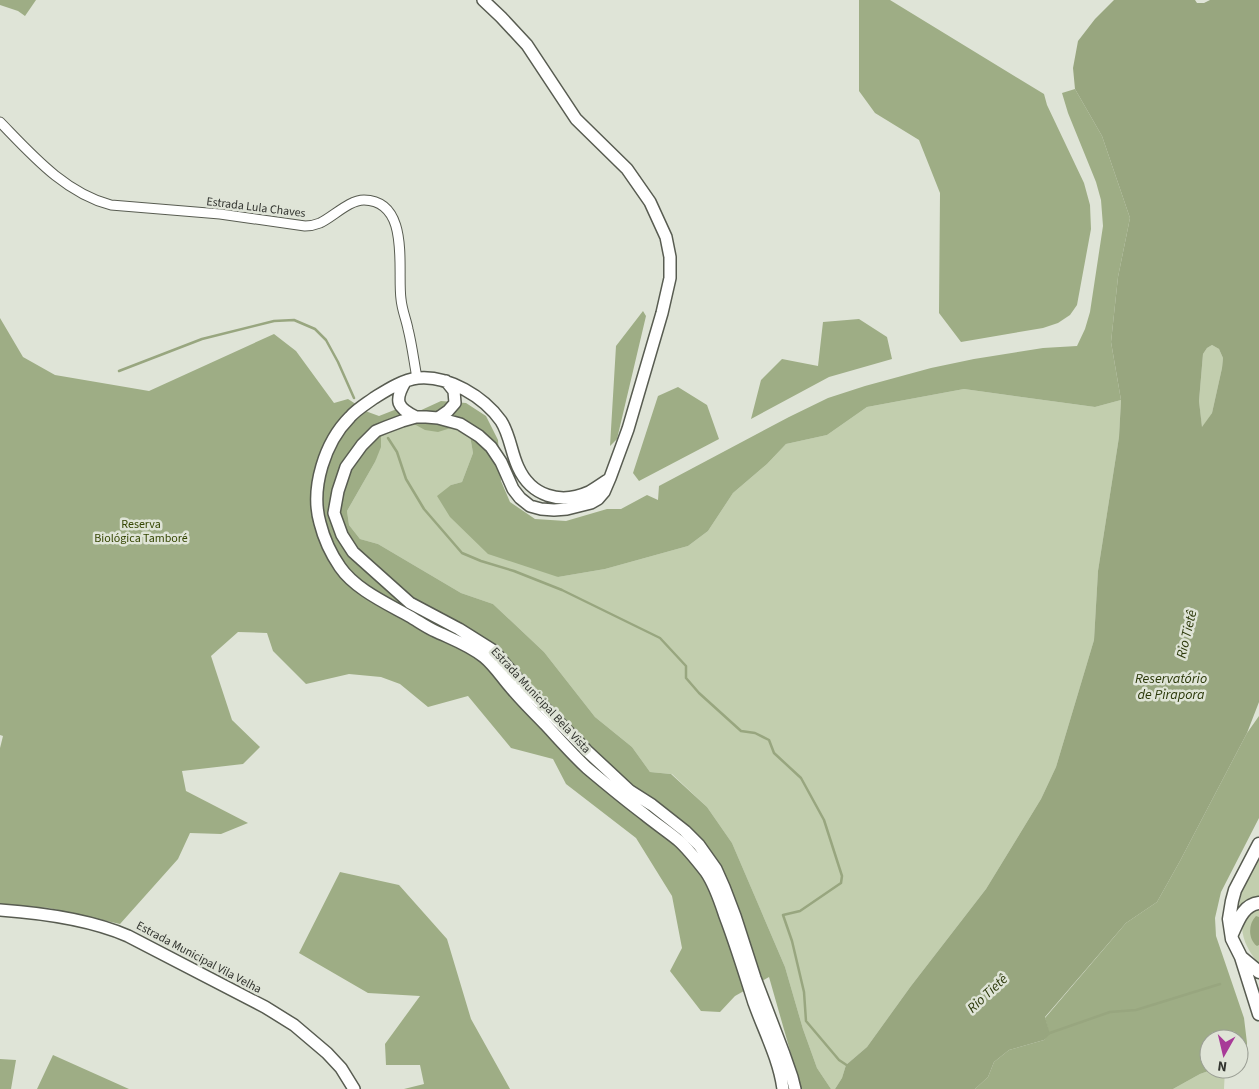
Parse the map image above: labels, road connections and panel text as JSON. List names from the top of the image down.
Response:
{
  "streets": {
    "main road": ["Estrada Municipal Bela Vista", "Estrada Municipal Vila Velha"],
    "street": ["Estrada Lula Chaves"]
  },
  "crossings": [
    ["Estrada Lula Chaves", "Estrada Municipal Bela Vista"]
  ],
  "water": ["Rio Tietê", "Reservatório de Pirapora"],
  "parks": ["Reserva Biológica Tamboré"],
  "north": "bottom"
}
